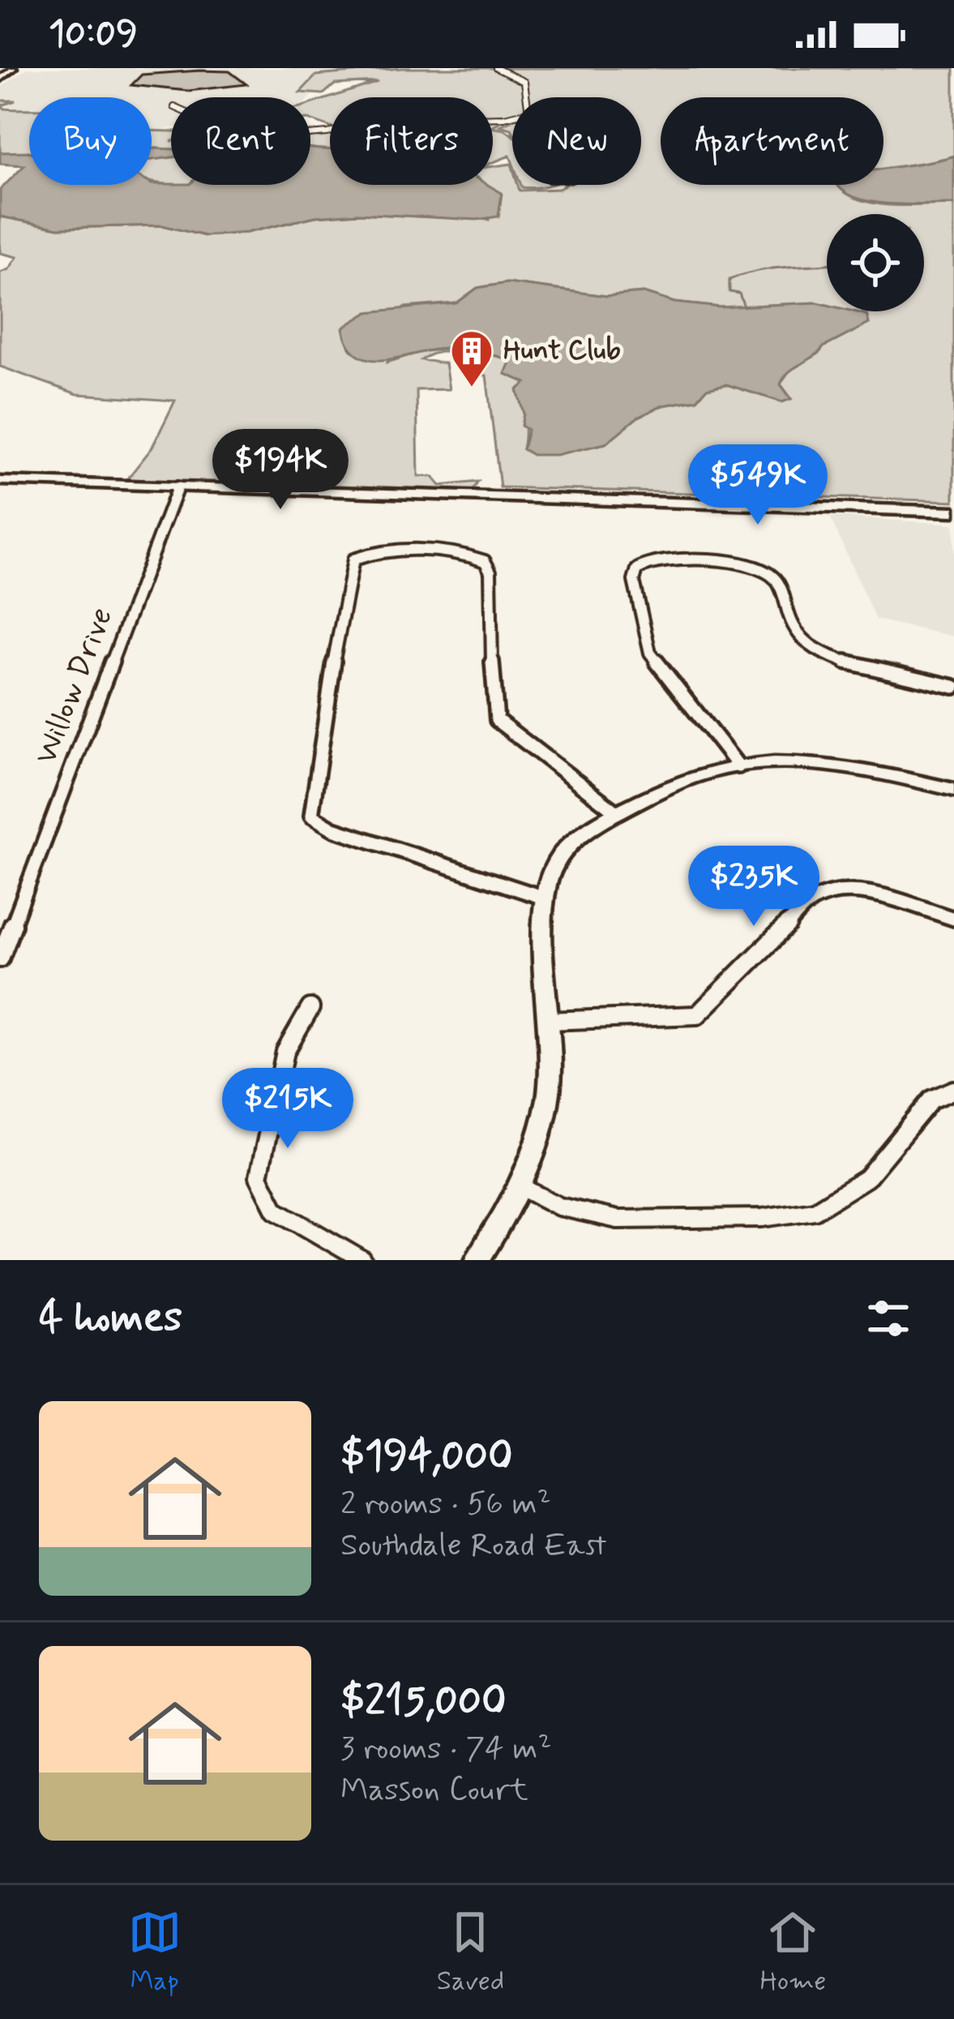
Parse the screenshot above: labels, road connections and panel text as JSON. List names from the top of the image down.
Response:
{
  "streets": {
    "street": ["Willow Drive"]
  },
  "places": {
    "building": ["Hunt Club"]
  },
  "page": {
    "status": "10:09",
    "chip": [
      "Buy",
      "Rent",
      "Filters",
      "New",
      "Apartment"
    ],
    "price": [
      "$194K",
      "$549K",
      "$235K",
      "$215K"
    ],
    "heading": "4 homes",
    "list": [
      {
        "name": "$194,000",
        "note": "2 rooms · 56 m² · Southdale Road East"
      },
      {
        "name": "$215,000",
        "note": "3 rooms · 74 m² · Masson Court"
      }
    ],
    "tabs": ["Map", "Saved", "Home"]
  }
}
